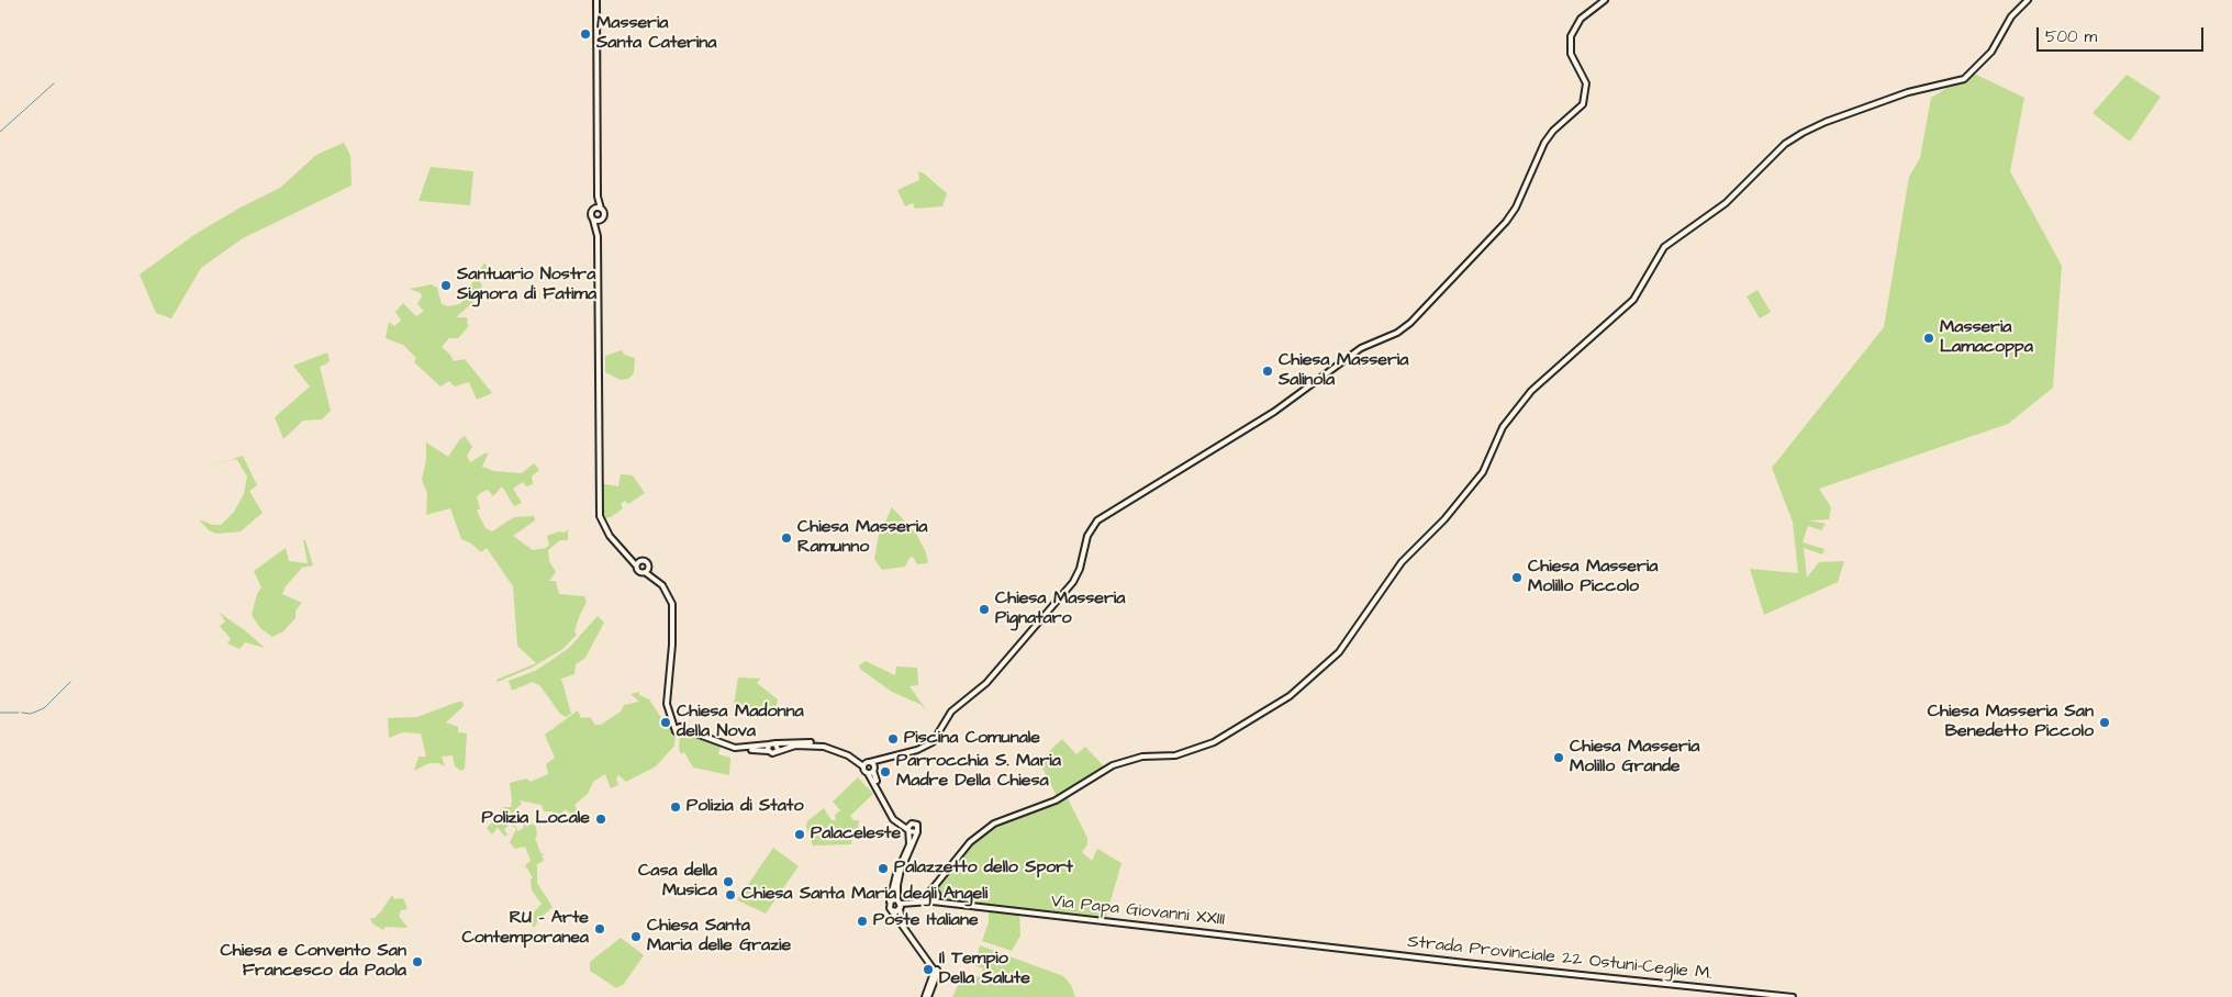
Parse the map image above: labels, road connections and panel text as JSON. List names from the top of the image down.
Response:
{
  "streets": {
    "main road": ["Via Papa Giovanni XXIII", "Strada Provinciale 22 Ostuni-Ceglie M."]
  },
  "crossings": [
    ["Via Papa Giovanni XXIII", "Strada Provinciale 22 Ostuni-Ceglie M."]
  ],
  "places": [
    "Masseria Santa Caterina",
    "Santuario Nostra Signora di Fatima",
    "Masseria Lamacoppa",
    "Chiesa Masseria Salinola",
    "Chiesa Masseria Ramunno",
    "Chiesa Masseria Molillo Piccolo",
    "Chiesa Masseria Pignataro",
    "Chiesa Madonna della Nova",
    "Chiesa Masseria San Benedetto Piccolo",
    "Piscina Comunale",
    "Chiesa Masseria Molillo Grande",
    "Parrocchia S. Maria Madre Della Chiesa",
    "Polizia di Stato",
    "Polizia Locale",
    "Palaceleste",
    "Palazzetto dello Sport",
    "Casa della Musica",
    "Chiesa Santa Maria degli Angeli",
    "Poste Italiane",
    "RU - Arte Contemporanea",
    "Chiesa Santa Maria delle Grazie",
    "Chiesa e Convento San Francesco da Paola",
    "Il Tempio Della Salute"
  ],
  "scale_bar": "500 m"
}
